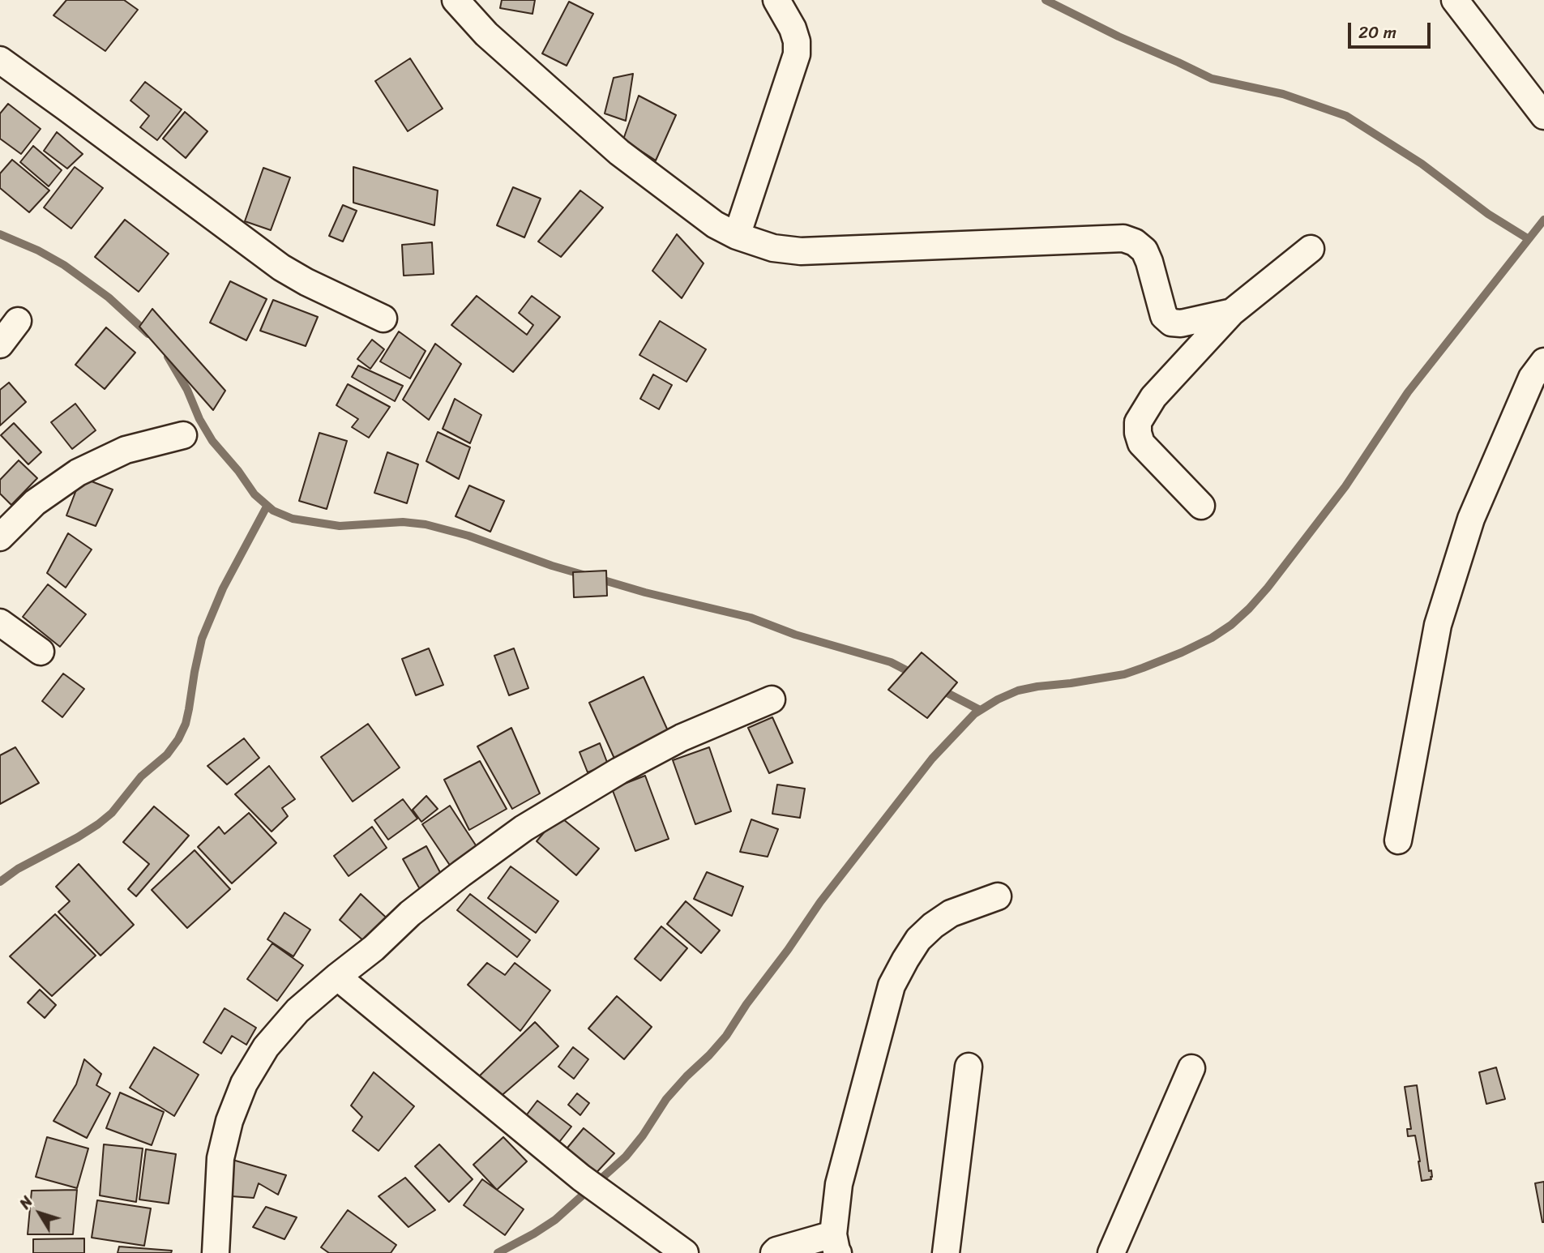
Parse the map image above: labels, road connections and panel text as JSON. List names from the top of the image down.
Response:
{
  "scale_bar": "20 m",
  "north": "top left"
}
